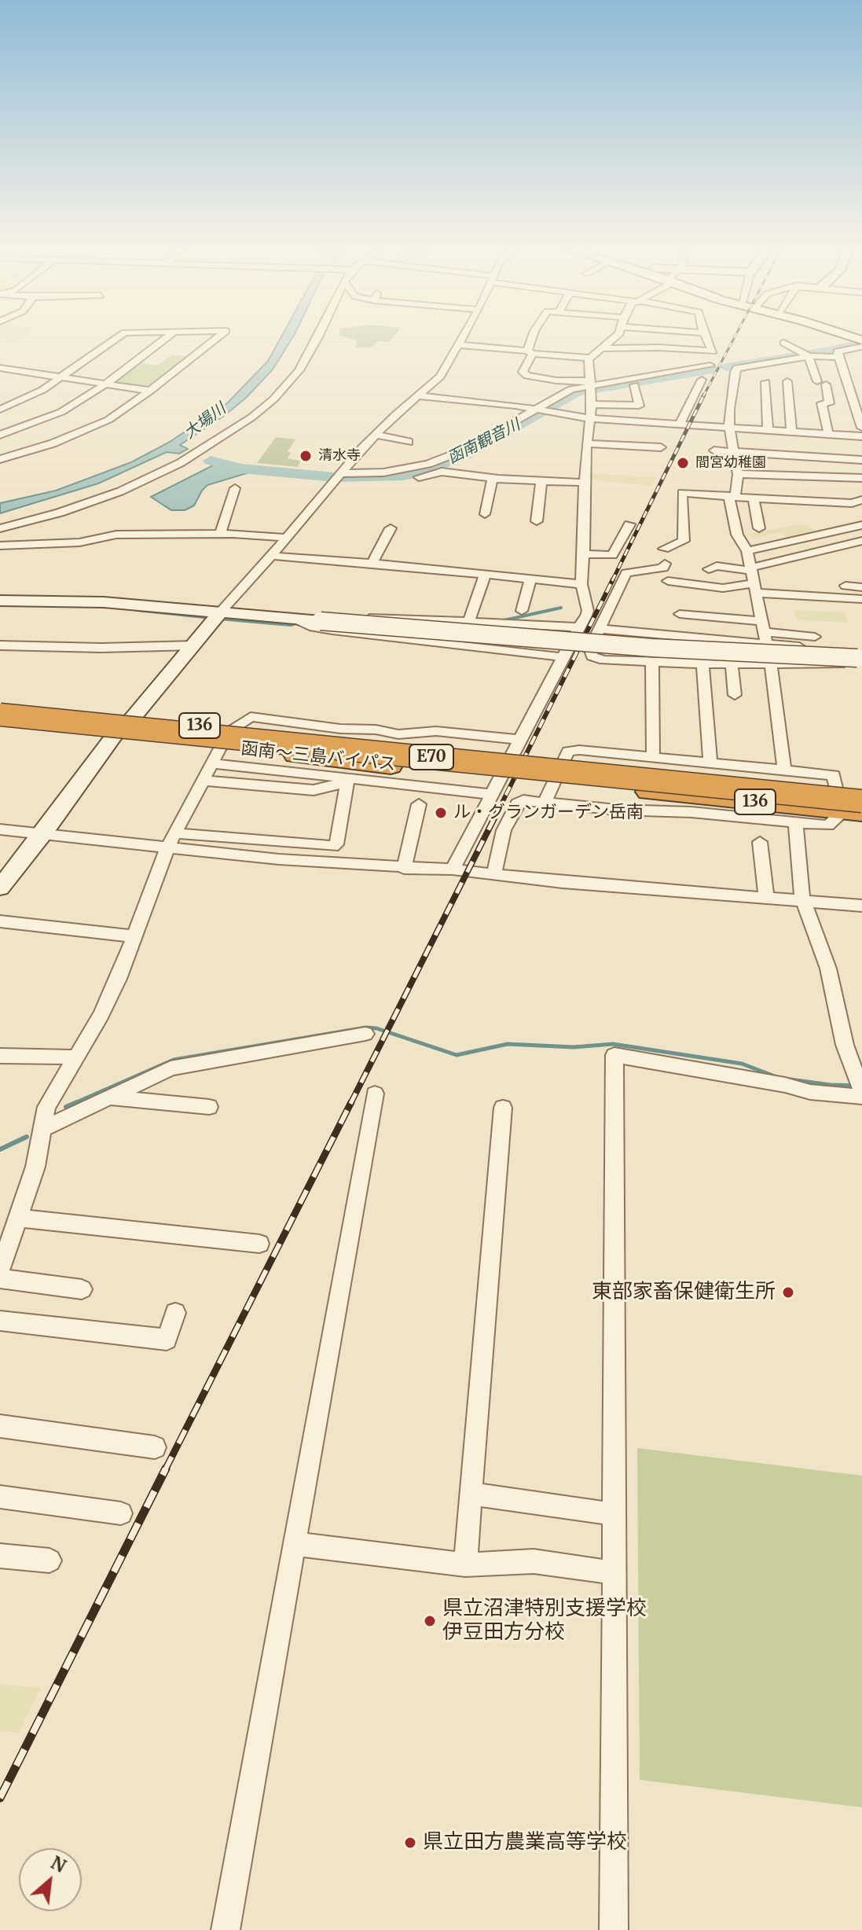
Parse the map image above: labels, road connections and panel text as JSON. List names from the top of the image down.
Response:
{
  "streets": {
    "highway": ["136", "函南～三島バイパス", "E70"]
  },
  "crossings": [
    ["函南～三島バイパス", "E70"]
  ],
  "water": ["大場川", "函南観音川"],
  "places": [
    "清水寺",
    "間宮幼稚園",
    "ル・グランガーデン岳南",
    "東部家畜保健衛生所",
    "県立沼津特別支援学校 伊豆田方分校",
    "県立田方農業高等学校"
  ],
  "north": "top right"
}
